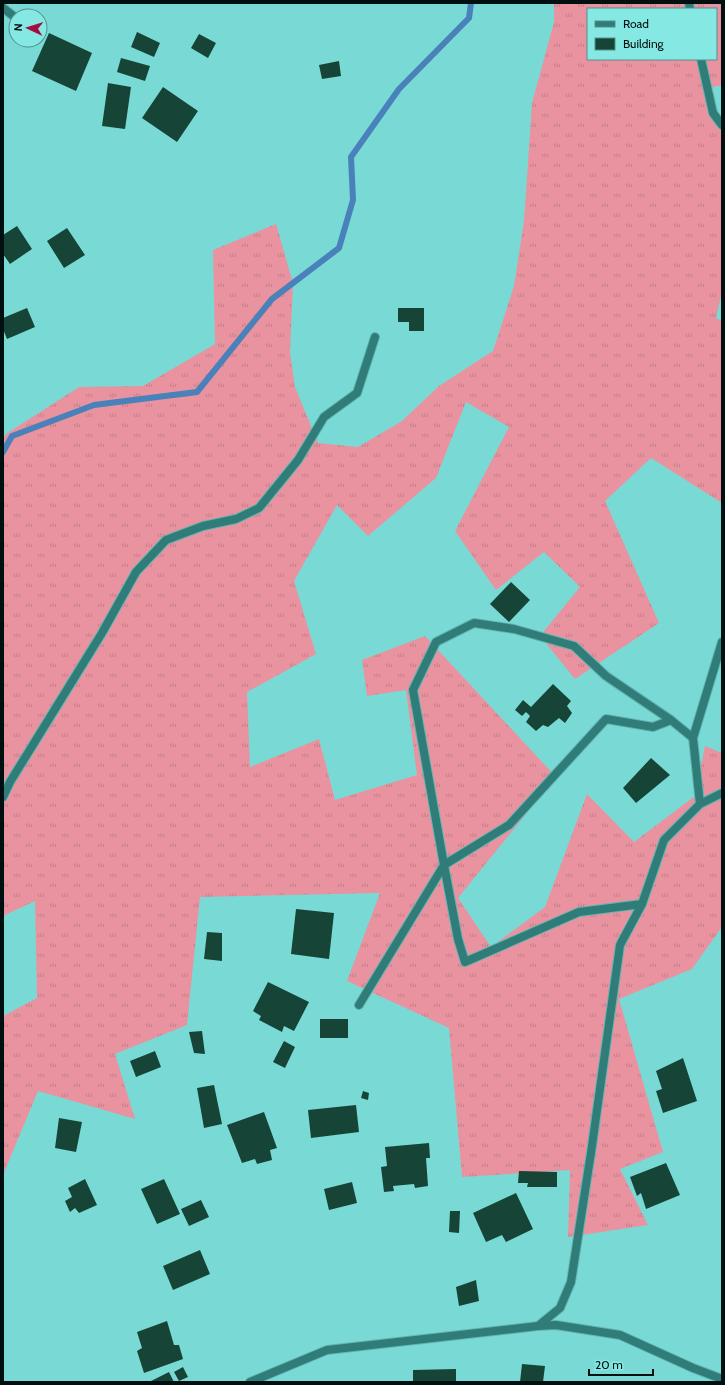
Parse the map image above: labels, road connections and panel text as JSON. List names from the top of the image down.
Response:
{
  "legend": ["Road", "Building"],
  "scale_bar": "20 m",
  "north": "left"
}
